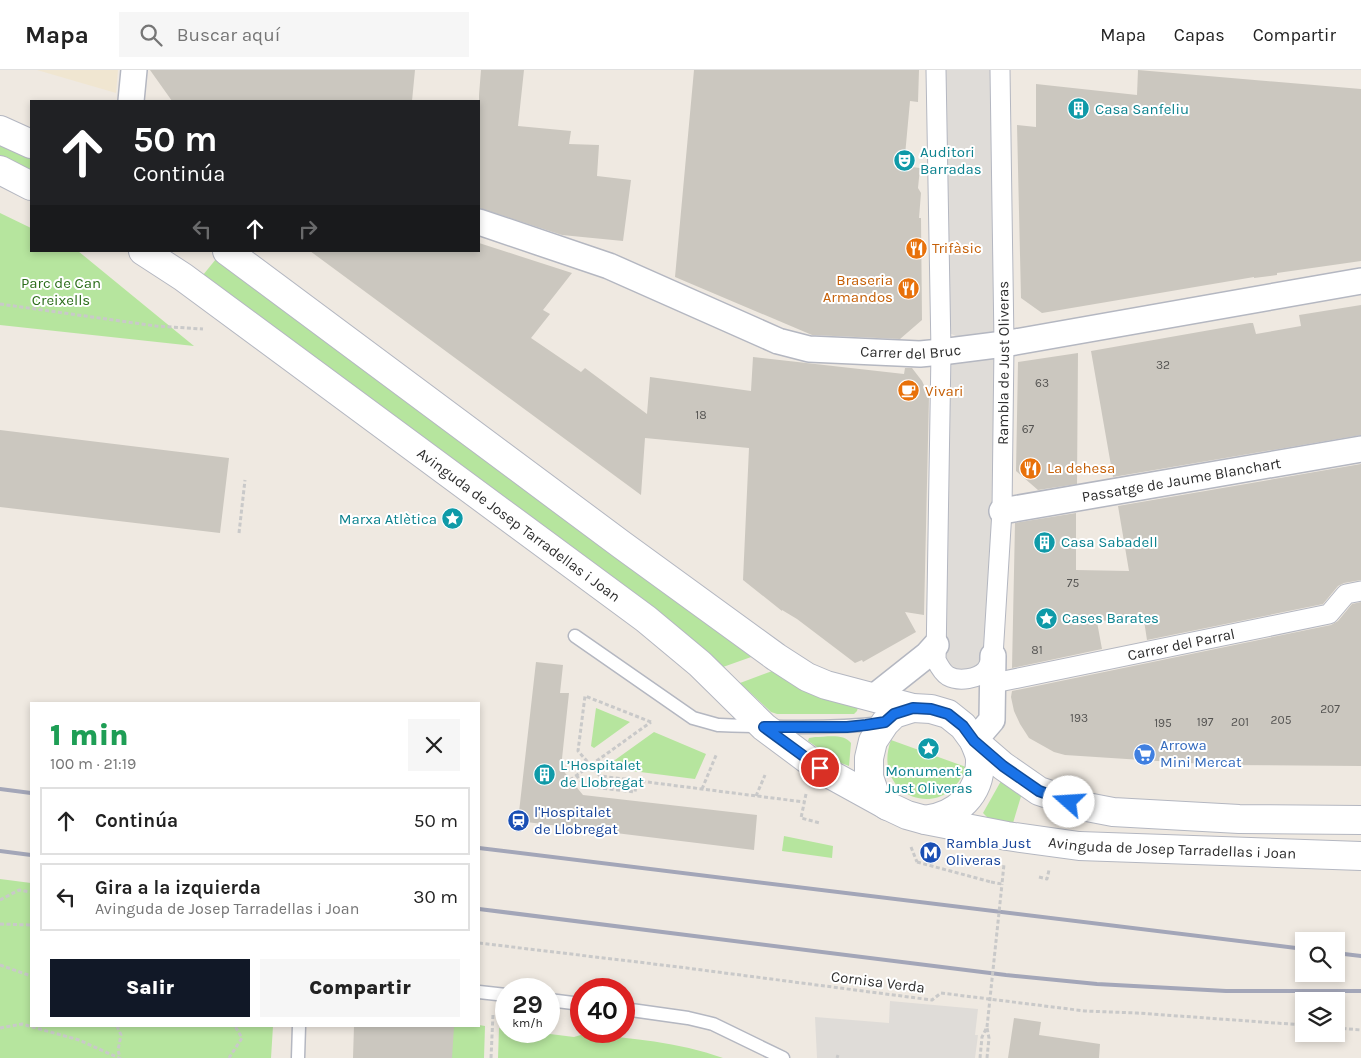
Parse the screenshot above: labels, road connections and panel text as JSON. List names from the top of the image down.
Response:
{
  "streets": {
    "street": [
      "Carrer del Bruc",
      "Rambla de Just Oliveras",
      "Passatge de Jaume Blanchart",
      "Avinguda de Josep Tarradellas i Joan",
      "Carrer del Parral"
    ],
    "path": ["Cornisa Verda"]
  },
  "crossings": [
    ["Carrer del Bruc", "Rambla de Just Oliveras"],
    ["Rambla de Just Oliveras", "Passatge de Jaume Blanchart"],
    ["Rambla de Just Oliveras", "Avinguda de Josep Tarradellas i Joan"],
    ["Rambla de Just Oliveras", "Carrer del Parral"]
  ],
  "parks": ["Parc de Can Creixells"],
  "places": {
    "building": ["Casa Sanfeliu", "Casa Sabadell", "L’Hospitalet de Llobregat"],
    "theatre": ["Auditori Barradas"],
    "restaurant": ["Trifàsic", "Braseria Armandos", "La dehesa"],
    "cafe": ["Vivari"],
    "place": ["Marxa Atlètica", "Cases Barates", "Monument a Just Oliveras"],
    "supermarket": ["Arrowa Mini Mercat"],
    "station": ["l'Hospitalet de Llobregat"],
    "metro station": ["Rambla Just Oliveras"]
  },
  "house_numbers": [
    "32",
    "63",
    "18",
    "67",
    "75",
    "81",
    "207",
    "193",
    "205",
    "197",
    "201",
    "195"
  ],
  "page": {
    "header": "Mapa",
    "search": "Buscar aquí",
    "nav": ["Mapa", "Capas", "Compartir"],
    "turn": ["50 m", "Continúa"],
    "heading": ["1 min", "100 m · 21:19"],
    "list": [
      {
        "name": "Continúa",
        "value": "50 m"
      },
      {
        "name": "Gira a la izquierda",
        "note": "Avinguda de Josep Tarradellas i Joan",
        "value": "30 m"
      }
    ],
    "buttons": ["Salir", "Compartir"],
    "speed": "29 km/h",
    "limit": "40"
  }
}
